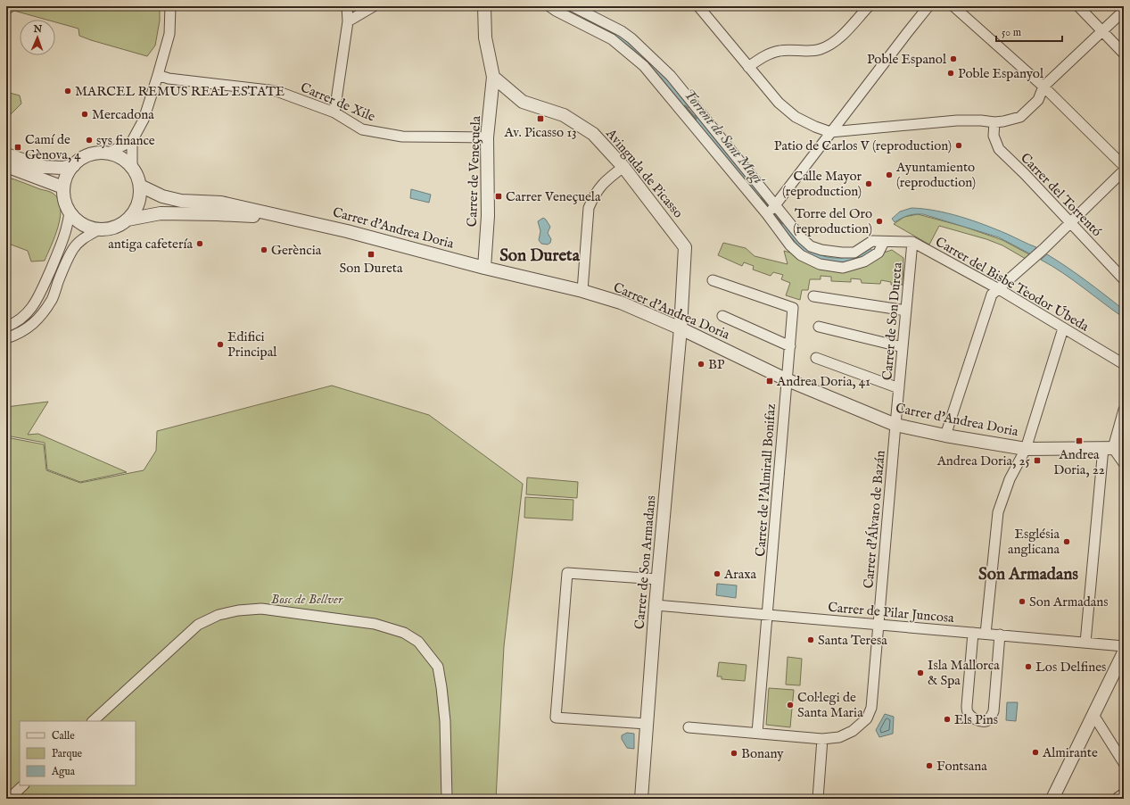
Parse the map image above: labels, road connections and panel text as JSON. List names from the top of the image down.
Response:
{
  "streets": {
    "street": [
      "Carrer de Xile",
      "Carrer de Veneçuela",
      "Avinguda de Picasso",
      "Carrer del Torrentó",
      "Carrer d'Andrea Doria",
      "Carrer del Bisbe Teodor Úbeda",
      "Carrer de Son Dureta",
      "Carrer de l'Almirall Bonifaz",
      "Carrer d'Álvaro de Bazán",
      "Carrer de Son Armadans",
      "Carrer de Pilar Juncosa"
    ]
  },
  "crossings": [
    ["Carrer de Xile", "Carrer de Veneçuela"],
    ["Carrer de Veneçuela", "Avinguda de Picasso"],
    ["Carrer de Veneçuela", "Carrer d'Andrea Doria"],
    ["Avinguda de Picasso", "Carrer d'Andrea Doria"],
    ["Avinguda de Picasso", "Carrer de Son Armadans"],
    ["Carrer d'Andrea Doria", "Carrer de Son Dureta"],
    ["Carrer d'Andrea Doria", "Carrer de l'Almirall Bonifaz"],
    ["Carrer d'Andrea Doria", "Carrer d'Álvaro de Bazán"],
    ["Carrer d'Andrea Doria", "Carrer de Son Armadans"],
    ["Carrer del Bisbe Teodor Úbeda", "Carrer de Son Dureta"],
    ["Carrer de Son Dureta", "Carrer d'Álvaro de Bazán"],
    ["Carrer de l'Almirall Bonifaz", "Carrer d'Álvaro de Bazán"],
    ["Carrer de l'Almirall Bonifaz", "Carrer de Pilar Juncosa"],
    ["Carrer d'Álvaro de Bazán", "Carrer de Pilar Juncosa"],
    ["Carrer de Son Armadans", "Carrer de Pilar Juncosa"]
  ],
  "districts": ["Son Dureta", "Son Armadans"],
  "water": ["Torrent de Sant Magí"],
  "parks": ["Bosc de Bellver"],
  "places": {
    "other": [
      "Poble Espanol",
      "Poble Espanyol",
      "MARCEL REMUS REAL ESTATE",
      "Mercadona",
      "sys finance",
      "Patio de Carlos V (reproduction)",
      "Ayuntamiento (reproduction)",
      "Calle Mayor (reproduction)",
      "Torre del Oro (reproduction)",
      "antiga cafetería",
      "Gerència",
      "Edifici Principal",
      "BP",
      "Església anglicana",
      "Araxa",
      "Son Armadans",
      "Santa Teresa",
      "Los Delfines",
      "Isla Mallorca & Spa",
      "Col·legi de Santa Maria",
      "Els Pins",
      "Almirante",
      "Bonany",
      "Fontsana"
    ],
    "transit": [
      "Av. Picasso 13",
      "Camí de Gènova, 4",
      "Carrer Veneçuela",
      "Son Dureta",
      "Andrea Doria, 41",
      "Andrea Doria, 22",
      "Andrea Doria, 25"
    ]
  },
  "legend": ["Calle", "Parque", "Agua"],
  "scale_bar": "50 m",
  "north": "top"
}
